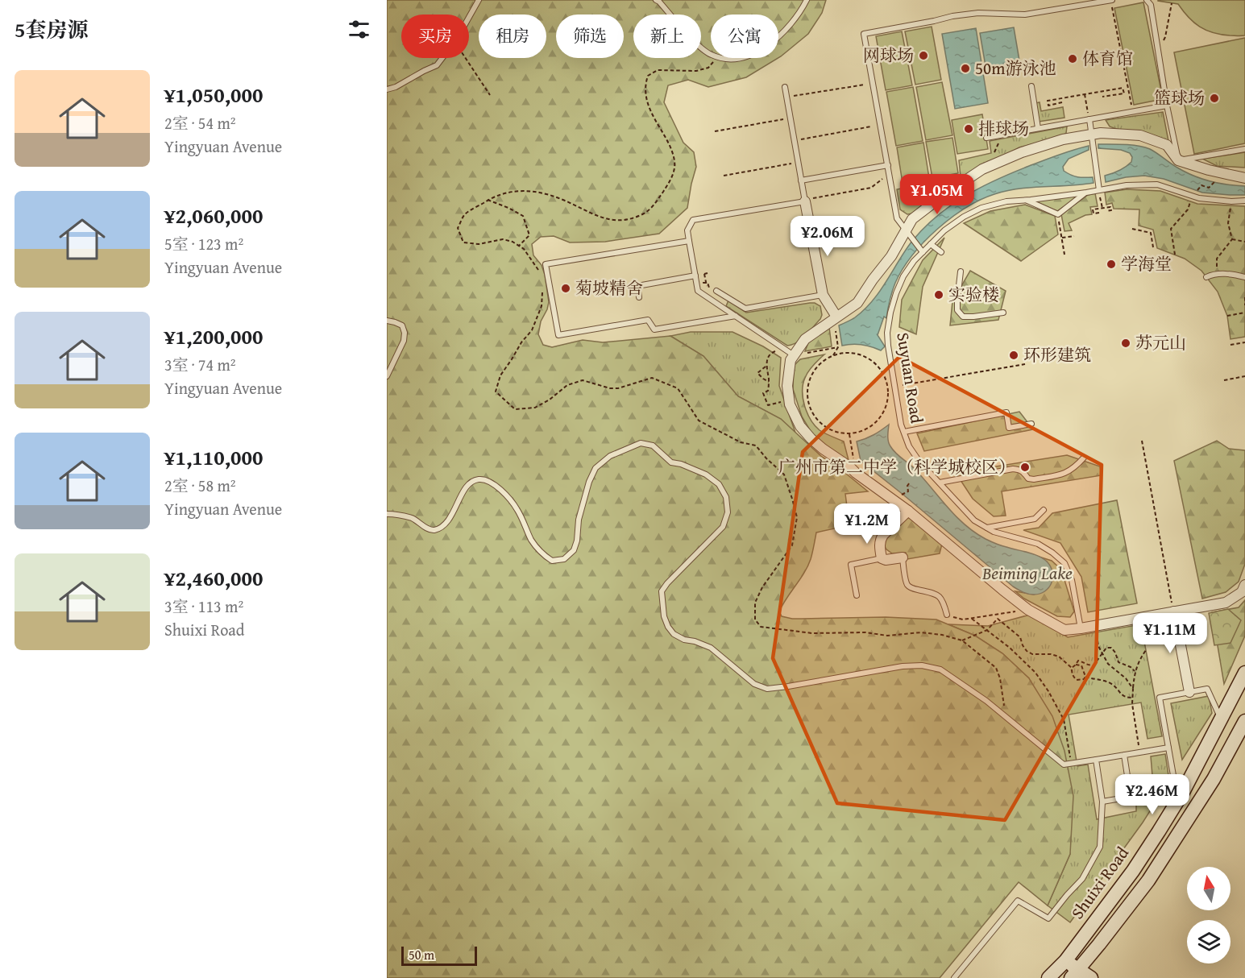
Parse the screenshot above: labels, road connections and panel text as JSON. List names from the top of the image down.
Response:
{
  "streets": {
    "main road": ["Shuixi Road"],
    "lane": ["Suyuan Road"]
  },
  "water": ["Beiming Lake"],
  "places": [
    "网球场",
    "体育馆",
    "50m游泳池",
    "篮球场",
    "排球场",
    "学海堂",
    "菊坡精舍",
    "实验楼",
    "苏元山",
    "环形建筑",
    "广州市第二中学（科学城校区）"
  ],
  "scale_bar": "50 m",
  "north": "top",
  "page": {
    "heading": "5套房源",
    "chip": [
      "买房",
      "租房",
      "筛选",
      "新上",
      "公寓"
    ],
    "list": [
      {
        "name": "¥1,050,000",
        "note": "2室 · 54 m² · Yingyuan Avenue"
      },
      {
        "name": "¥2,060,000",
        "note": "5室 · 123 m² · Yingyuan Avenue"
      },
      {
        "name": "¥1,200,000",
        "note": "3室 · 74 m² · Yingyuan Avenue"
      },
      {
        "name": "¥1,110,000",
        "note": "2室 · 58 m² · Yingyuan Avenue"
      },
      {
        "name": "¥2,460,000",
        "note": "3室 · 113 m² · Shuixi Road"
      }
    ],
    "price": [
      "¥1.05M",
      "¥2.06M",
      "¥1.2M",
      "¥1.11M",
      "¥2.46M"
    ],
    "scale": "50 m"
  }
}
